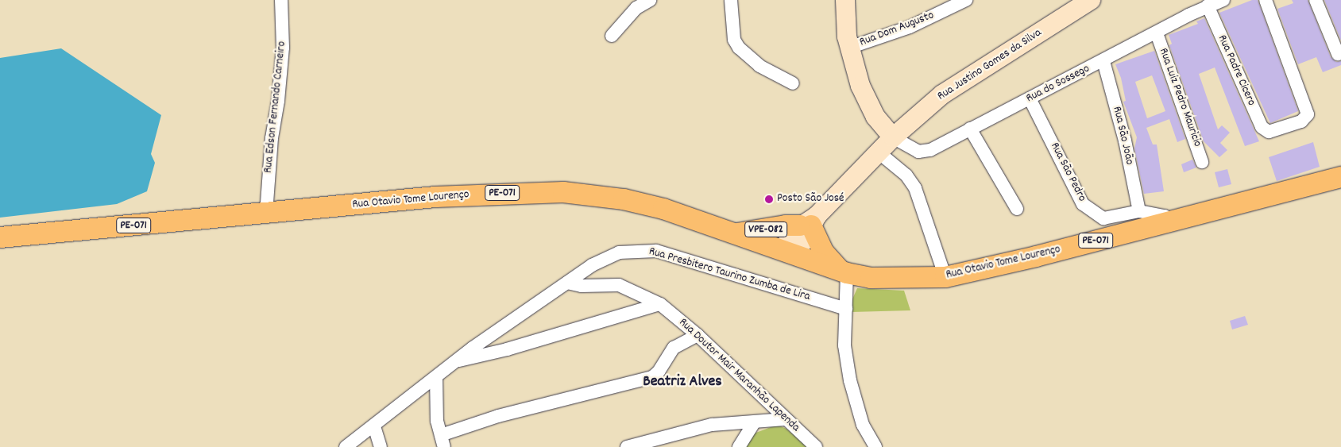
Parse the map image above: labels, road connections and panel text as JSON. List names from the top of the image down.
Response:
{
  "streets": {
    "main road": ["PE-071", "Rua Otavio Tome Lourenço", "VPE-082"],
    "street": [
      "Rua Dom Augusto",
      "Rua Justino Gomes da Silva",
      "Rua Padre Cicero",
      "Rua do Sossego",
      "Rua Luiz Pedro Mauricio",
      "Rua Edson Fernando Carneiro",
      "Rua São João",
      "Rua São Pedro",
      "Rua Presbitero Taurino Zumba de Lira",
      "Rua Doutor Mair Maranhão Lapenda"
    ]
  },
  "crossings": [
    ["Rua Justino Gomes da Silva", "Rua do Sossego"],
    ["Rua Justino Gomes da Silva", "VPE-082"],
    ["Rua Padre Cicero", "Rua do Sossego"],
    ["Rua do Sossego", "Rua Luiz Pedro Mauricio"],
    ["Rua do Sossego", "Rua São João"],
    ["Rua do Sossego", "Rua São Pedro"],
    ["Rua do Sossego", "VPE-082"],
    ["Rua Edson Fernando Carneiro", "PE-071"],
    ["Rua Edson Fernando Carneiro", "Rua Otavio Tome Lourenço"],
    ["Rua São João", "Rua São Pedro"],
    ["Rua São Pedro", "Rua Otavio Tome Lourenço"],
    ["PE-071", "Rua Otavio Tome Lourenço"],
    ["Rua Otavio Tome Lourenço", "VPE-082"],
    ["Rua Presbitero Taurino Zumba de Lira", "Rua Doutor Mair Maranhão Lapenda"]
  ],
  "districts": ["Beatriz Alves"],
  "places": ["Posto São José"]
}
